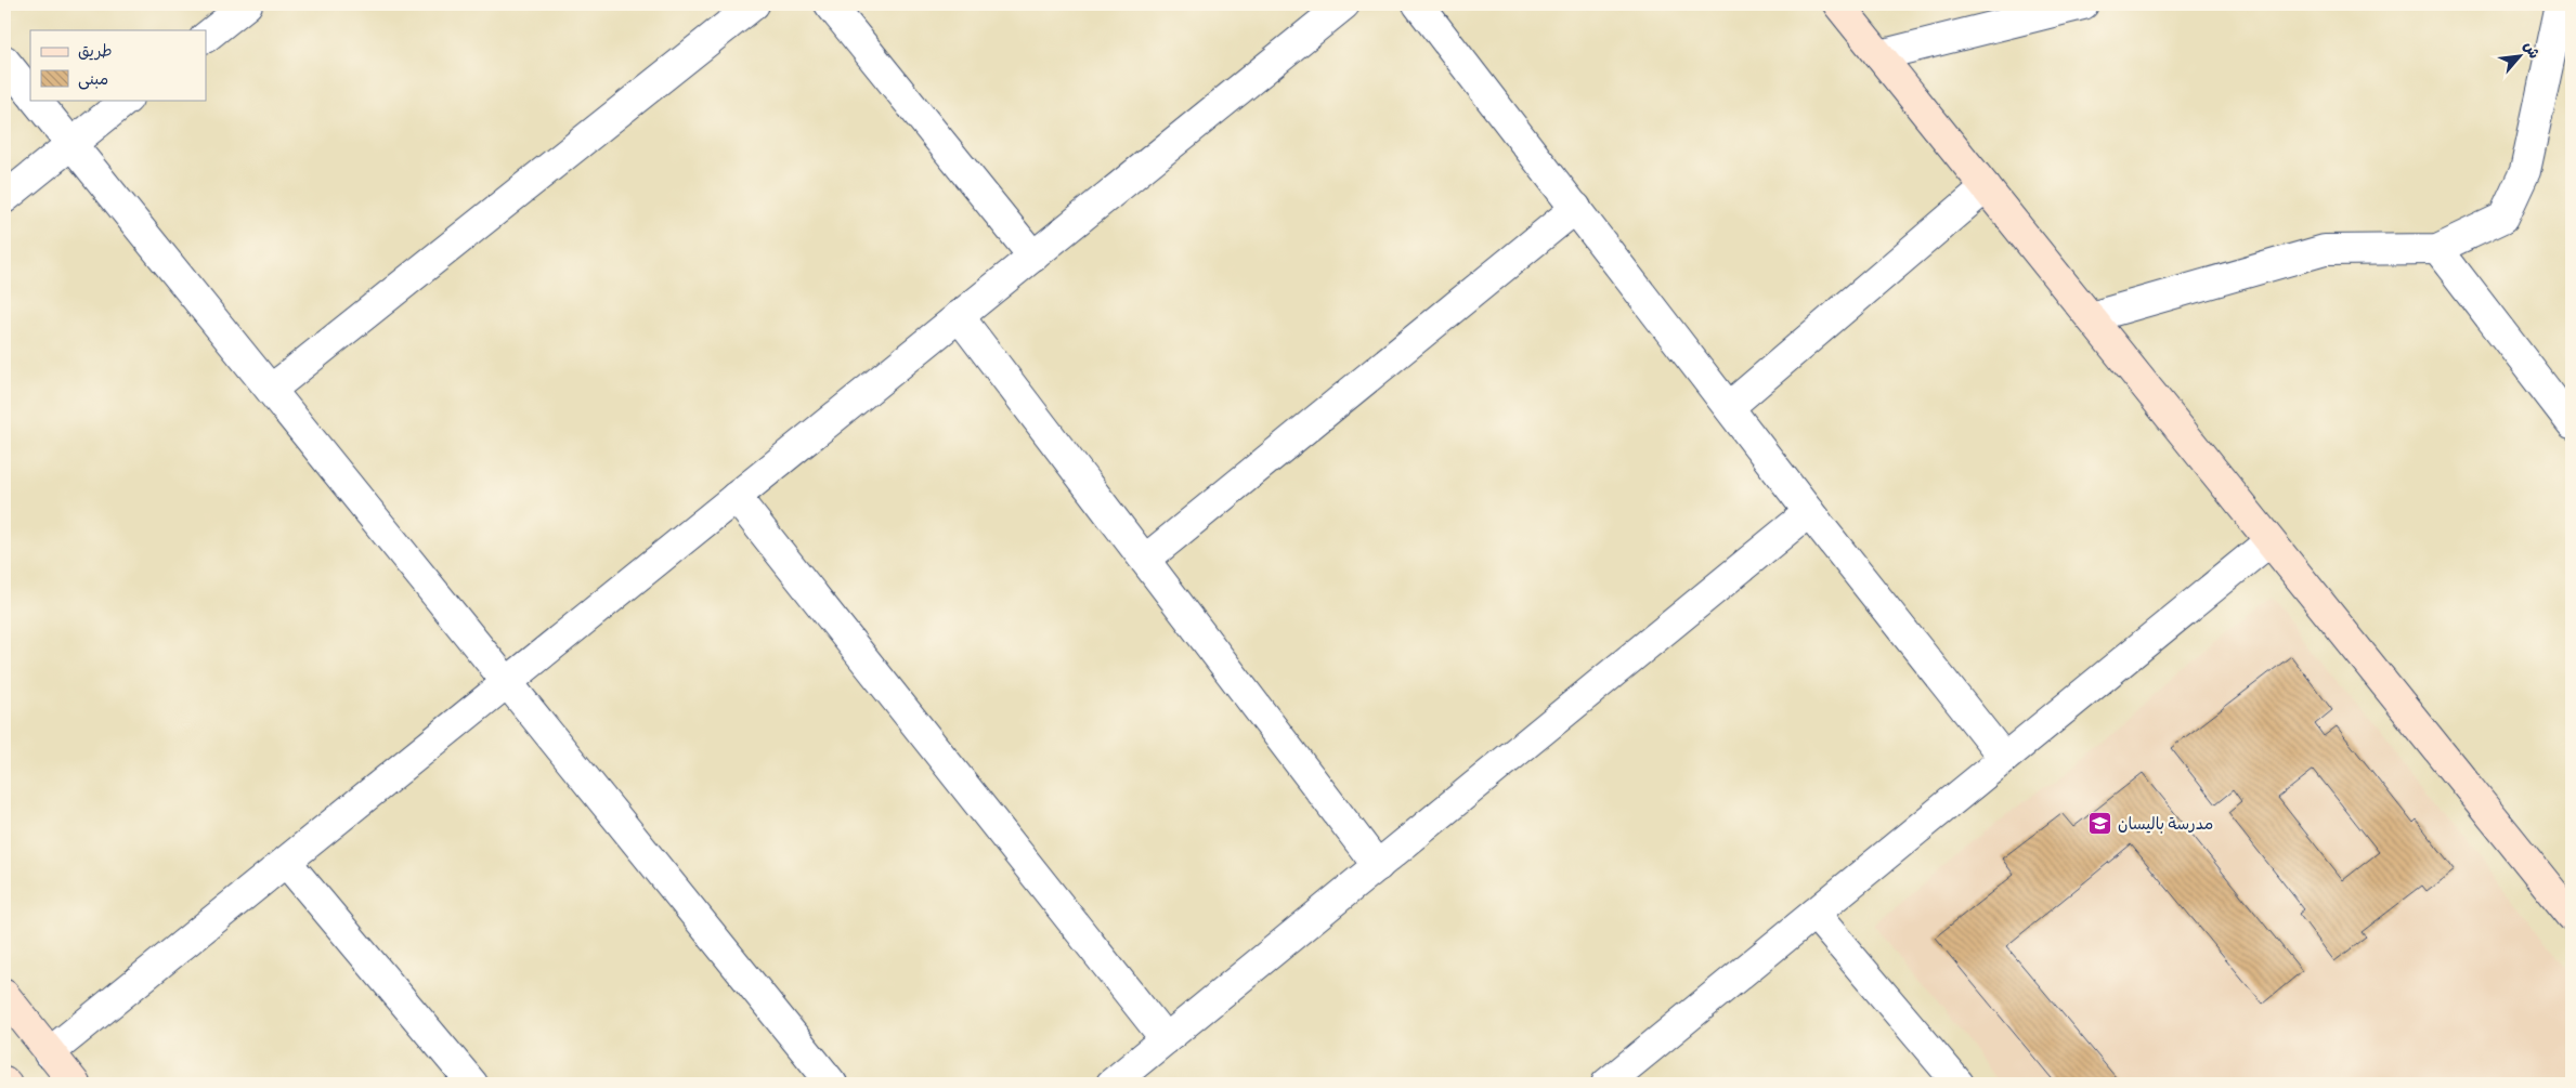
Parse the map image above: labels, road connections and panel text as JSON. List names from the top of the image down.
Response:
{
  "places": {
    "school or university": ["مدرسة بالیسان"]
  },
  "legend": ["طريق", "مبنى"],
  "north": "top right"
}
